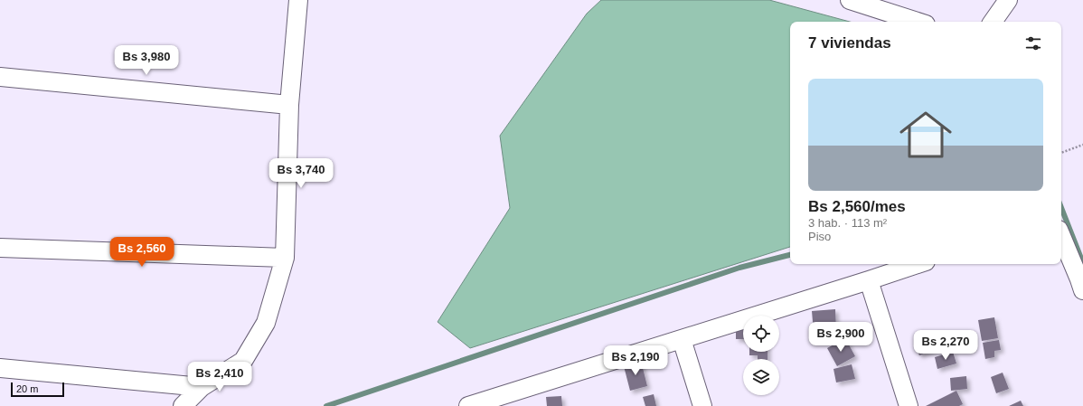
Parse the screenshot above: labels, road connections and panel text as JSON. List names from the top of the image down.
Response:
{
  "scale_bar": "20 m",
  "page": {
    "heading": "7 viviendas",
    "price": [
      "Bs 3,980",
      "Bs 3,740",
      "Bs 2,560",
      "Bs 2,900",
      "Bs 2,270",
      "Bs 2,190",
      "Bs 2,410"
    ],
    "list": [
      {
        "name": "Bs 2,560/mes",
        "note": "3 hab. · 113 m² · Piso"
      }
    ],
    "scale": "20 m"
  }
}
